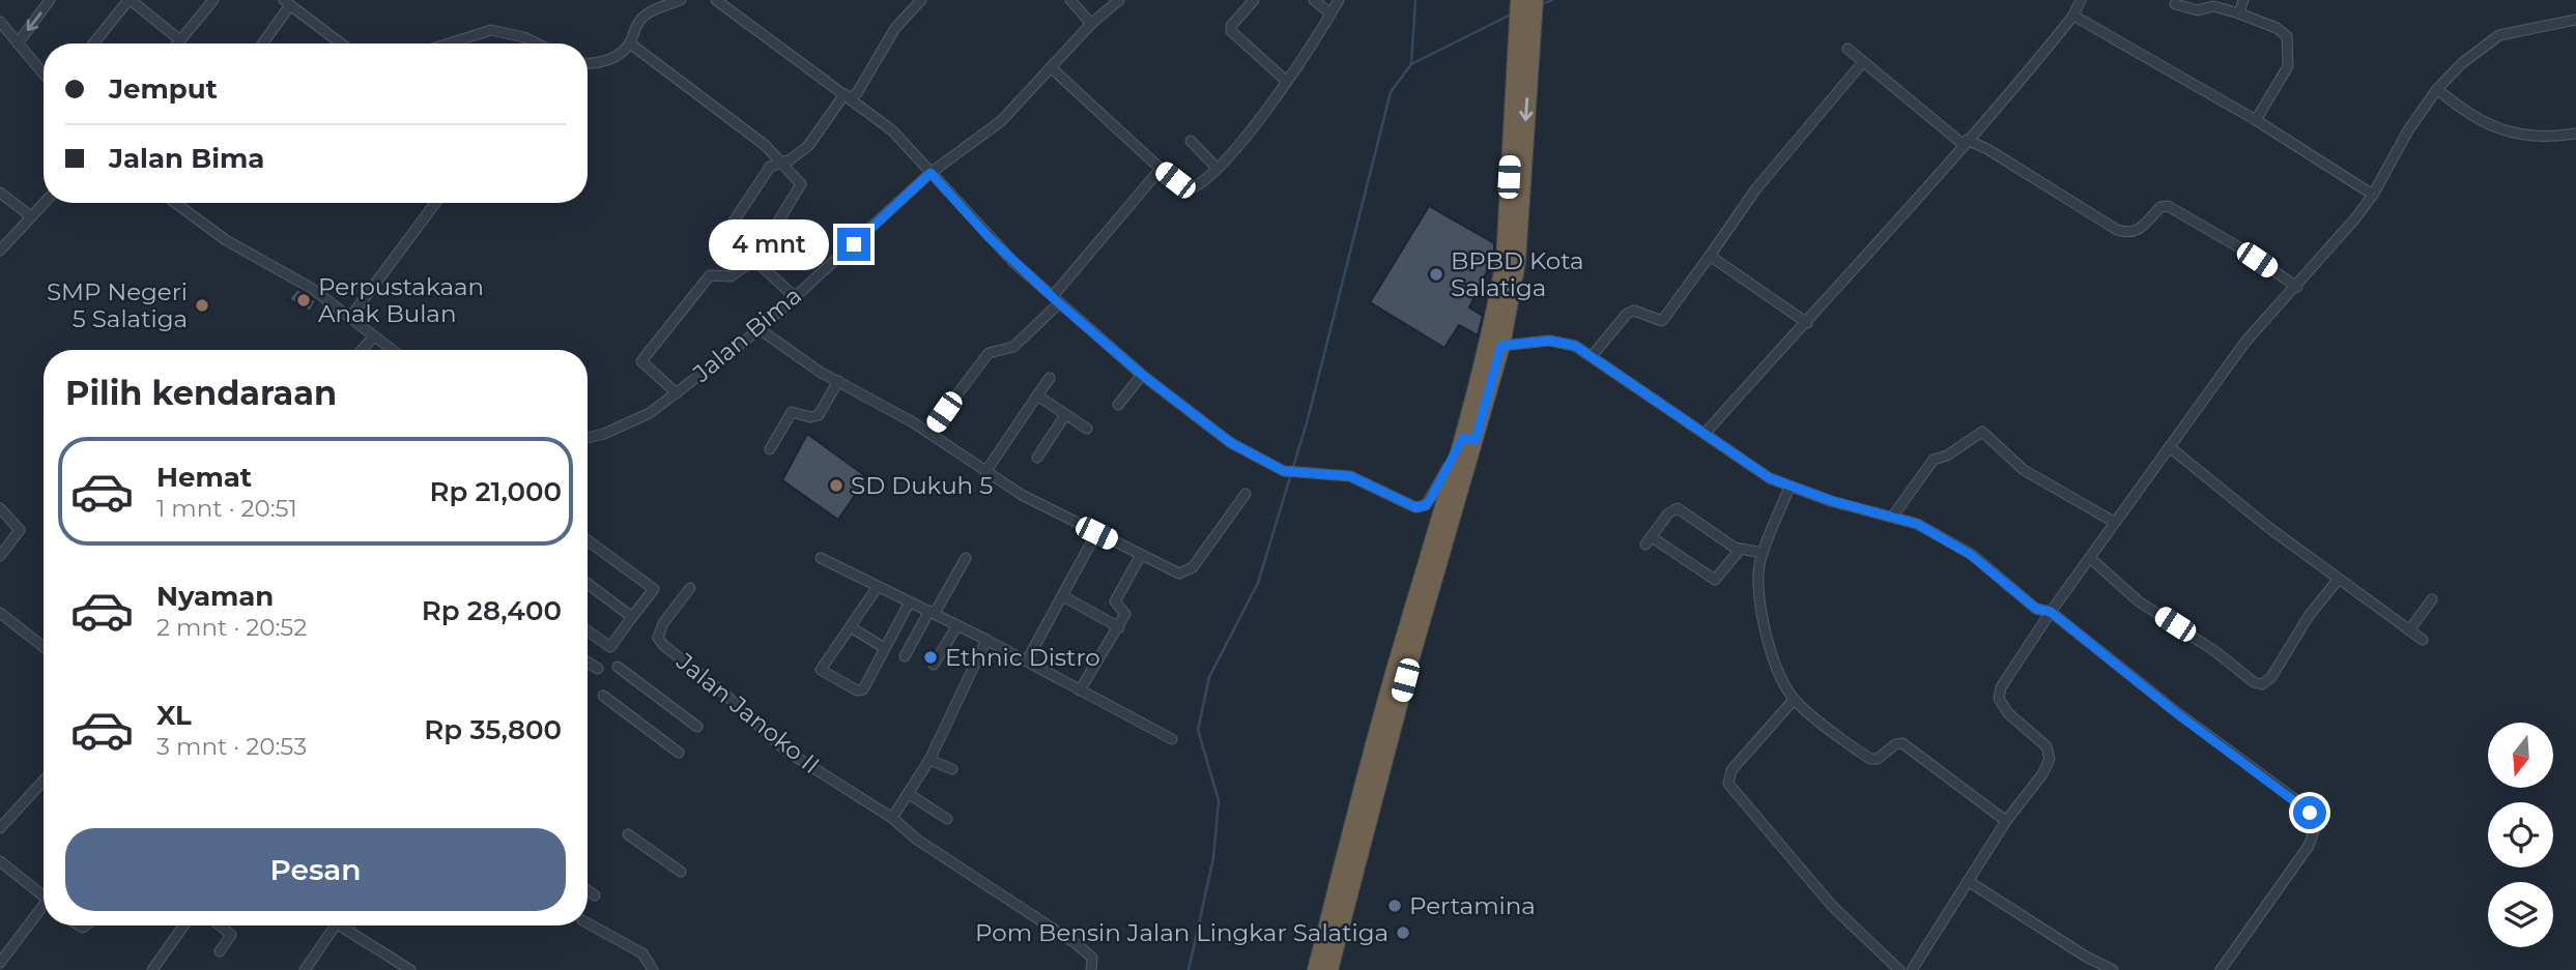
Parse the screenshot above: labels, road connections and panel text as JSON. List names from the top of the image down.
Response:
{
  "streets": {
    "street": ["Jalan Bima", "Jalan Janoko II"]
  },
  "places": [
    "BPBD Kota Salatiga",
    "Perpustakaan Anak Bulan",
    "SMP Negeri 5 Salatiga",
    "SD Dukuh 5",
    "Ethnic Distro",
    "Pertamina",
    "Pom Bensin Jalan Lingkar Salatiga"
  ],
  "north": "bottom",
  "page": {
    "banner": ["Jemput", "Jalan Bima"],
    "bubble": "4 mnt",
    "heading": "Pilih kendaraan",
    "list": [
      {
        "name": "Hemat",
        "note": "1 mnt · 20:51",
        "value": "Rp 21,000"
      },
      {
        "name": "Nyaman",
        "note": "2 mnt · 20:52",
        "value": "Rp 28,400"
      },
      {
        "name": "XL",
        "note": "3 mnt · 20:53",
        "value": "Rp 35,800"
      }
    ],
    "buttons": "Pesan"
  }
}
